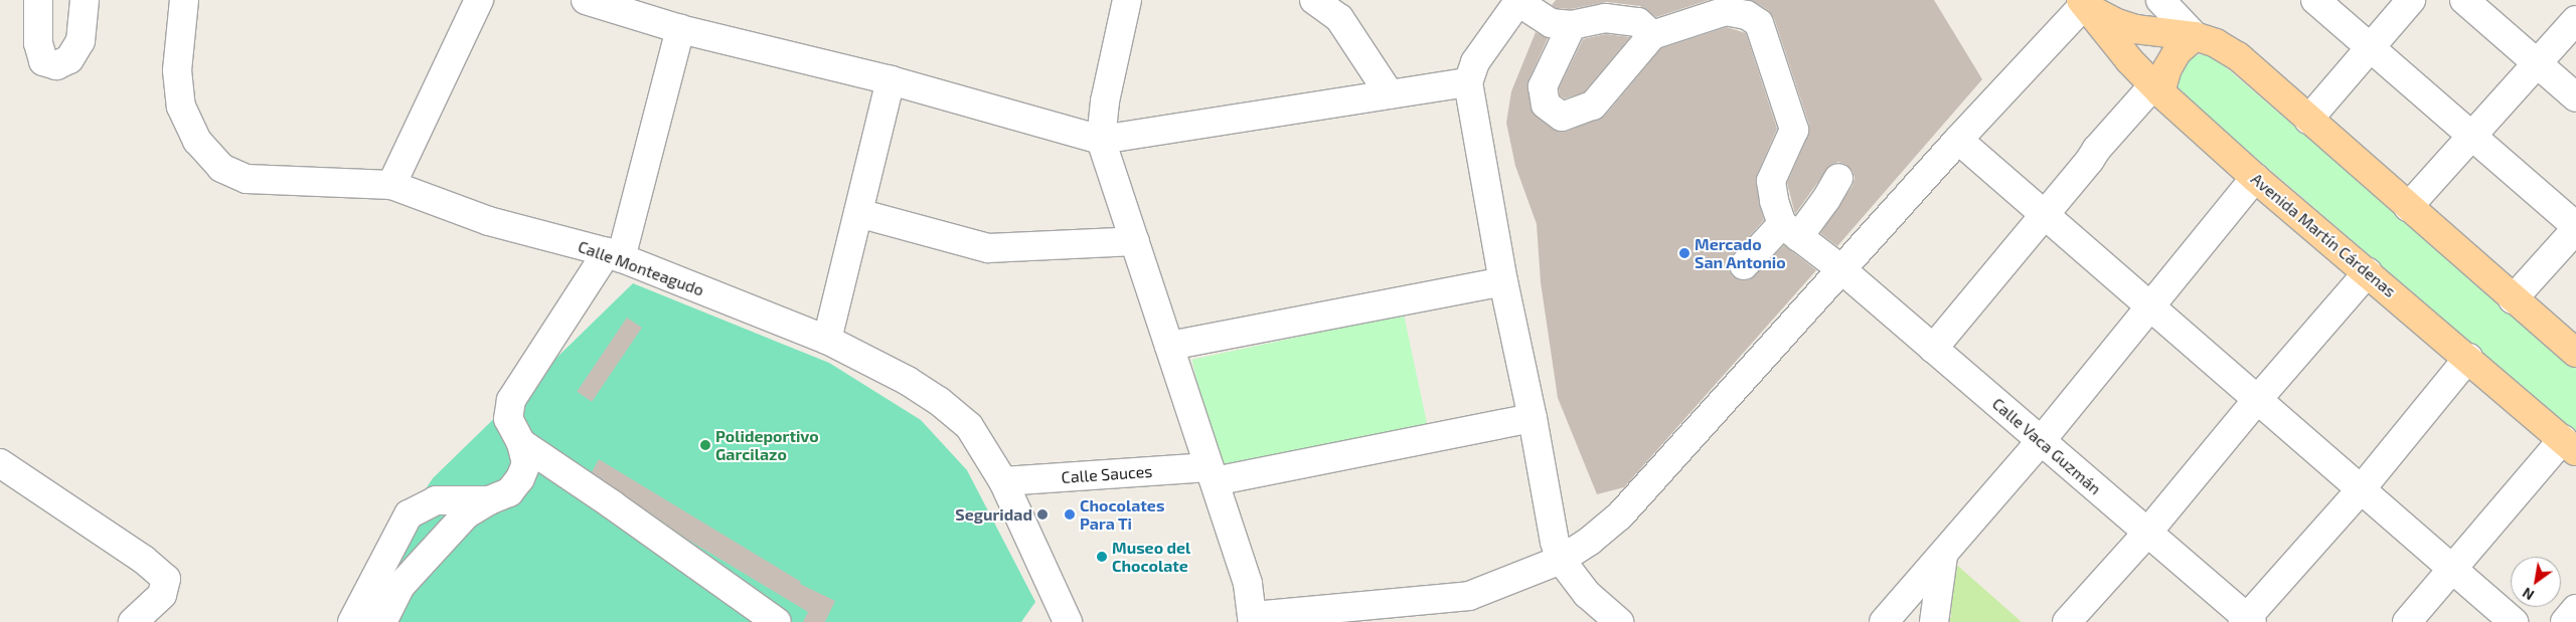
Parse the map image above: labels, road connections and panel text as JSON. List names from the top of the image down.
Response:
{
  "streets": {
    "main road": ["Avenida Martín Cárdenas"],
    "street": ["Calle Monteagudo", "Calle Vaca Guzmán", "Calle Sauces"]
  },
  "crossings": [
    ["Calle Monteagudo", "Calle Sauces"]
  ],
  "places": [
    "Mercado San Antonio",
    "Polideportivo Garcilazo",
    "Seguridad",
    "Chocolates Para Ti",
    "Museo del Chocolate"
  ],
  "north": "bottom left"
}
